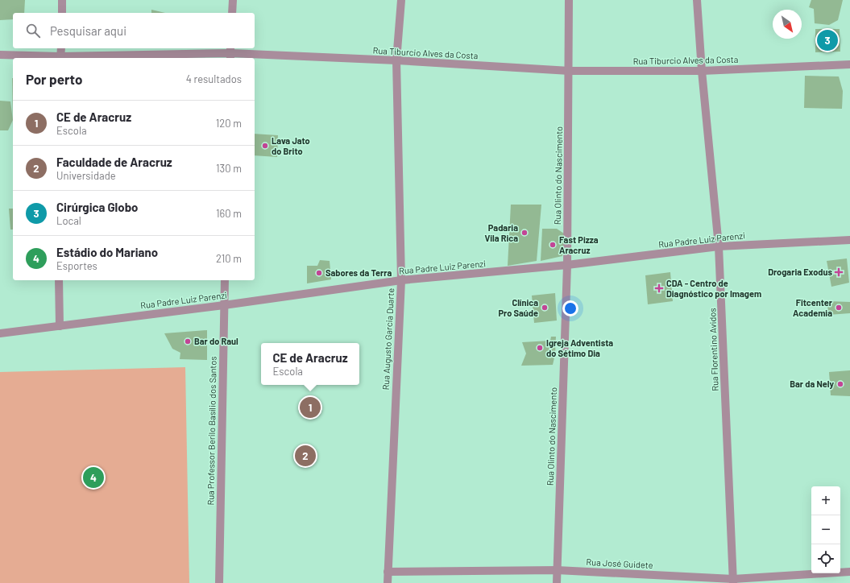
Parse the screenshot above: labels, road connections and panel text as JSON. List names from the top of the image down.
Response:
{
  "streets": {
    "street": [
      "Rua Tiburcio Alves da Costa",
      "Rua Olinto do Nascimento",
      "Rua Padre Luiz Parenzi",
      "Rua Augusto Garcia Duarte",
      "Rua Florentino Avidos",
      "Rua Professor Berilo Basílio dos Santos",
      "Rua José Guidete"
    ]
  },
  "crossings": [
    ["Rua Tiburcio Alves da Costa", "Rua Olinto do Nascimento"],
    ["Rua Tiburcio Alves da Costa", "Rua Augusto Garcia Duarte"],
    ["Rua Tiburcio Alves da Costa", "Rua Florentino Avidos"],
    ["Rua Olinto do Nascimento", "Rua Padre Luiz Parenzi"],
    ["Rua Olinto do Nascimento", "Rua José Guidete"],
    ["Rua Padre Luiz Parenzi", "Rua Augusto Garcia Duarte"],
    ["Rua Padre Luiz Parenzi", "Rua Florentino Avidos"],
    ["Rua Padre Luiz Parenzi", "Rua Professor Berilo Basílio dos Santos"],
    ["Rua Augusto Garcia Duarte", "Rua José Guidete"],
    ["Rua Florentino Avidos", "Rua José Guidete"]
  ],
  "places": {
    "other": [
      "Lava Jato do Brito",
      "Padaria Vila Rica",
      "Fast Pizza Aracruz",
      "Sabores da Terra",
      "Clínica Pro Saúde",
      "Fitcenter Academia",
      "Bar do Raul",
      "Igreja Adventista do Sétimo Dia",
      "Bar da Nely"
    ],
    "health": ["Drogaria Exodus", "CDA - Centro de Diagnóstico por Imagem"]
  },
  "north": "bottom right",
  "page": {
    "search": "Pesquisar aqui",
    "pins": [
      "3",
      "1",
      "2",
      "4"
    ],
    "heading": ["Por perto", "4 resultados"],
    "list": [
      {
        "mark": "1",
        "name": "CE de Aracruz",
        "note": "Escola",
        "value": "120 m"
      },
      {
        "mark": "2",
        "name": "Faculdade de Aracruz",
        "note": "Universidade",
        "value": "130 m"
      },
      {
        "mark": "3",
        "name": "Cirúrgica Globo",
        "note": "Local",
        "value": "160 m"
      },
      {
        "mark": "4",
        "name": "Estádio do Mariano",
        "note": "Esportes",
        "value": "210 m"
      }
    ],
    "popup": ["CE de Aracruz", "Escola"],
    "map_buttons": ["+", "−"]
  }
}
